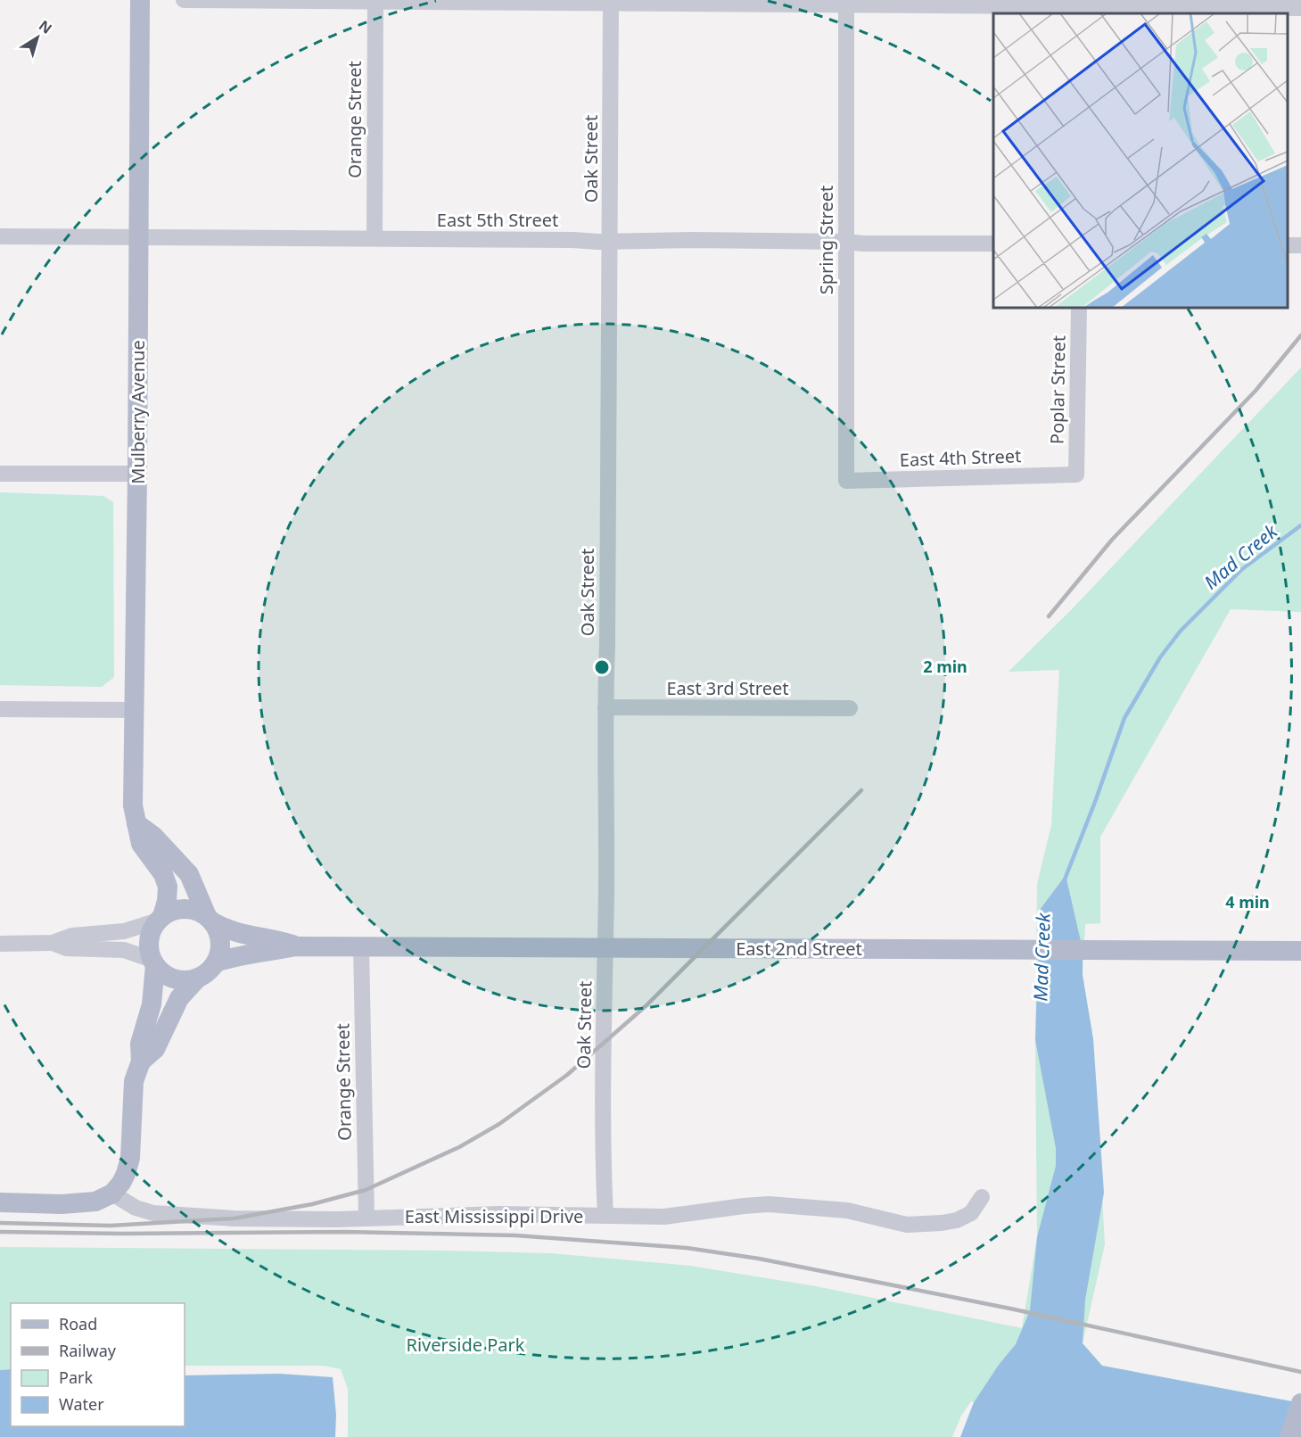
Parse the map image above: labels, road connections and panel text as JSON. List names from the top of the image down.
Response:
{
  "streets": {
    "main road": ["Mulberry Avenue", "East 2nd Street"],
    "street": [
      "Orange Street",
      "Oak Street",
      "East 5th Street",
      "Spring Street",
      "Poplar Street",
      "East 4th Street",
      "East 3rd Street",
      "East Mississippi Drive"
    ]
  },
  "crossings": [
    ["Orange Street", "East 5th Street"],
    ["Orange Street", "East 2nd Street"],
    ["Orange Street", "East Mississippi Drive"],
    ["Oak Street", "East 5th Street"],
    ["Oak Street", "East 3rd Street"],
    ["Oak Street", "East 2nd Street"],
    ["Oak Street", "East Mississippi Drive"],
    ["East 5th Street", "Spring Street"],
    ["East 5th Street", "Mulberry Avenue"],
    ["Spring Street", "East 4th Street"],
    ["Poplar Street", "East 4th Street"],
    ["Mulberry Avenue", "East 2nd Street"]
  ],
  "water": ["Mad Creek"],
  "parks": ["Riverside Park"],
  "legend": [
    "Road",
    "Railway",
    "Park",
    "Water"
  ],
  "north": "top right",
  "rings": ["2 min", "4 min"]
}
